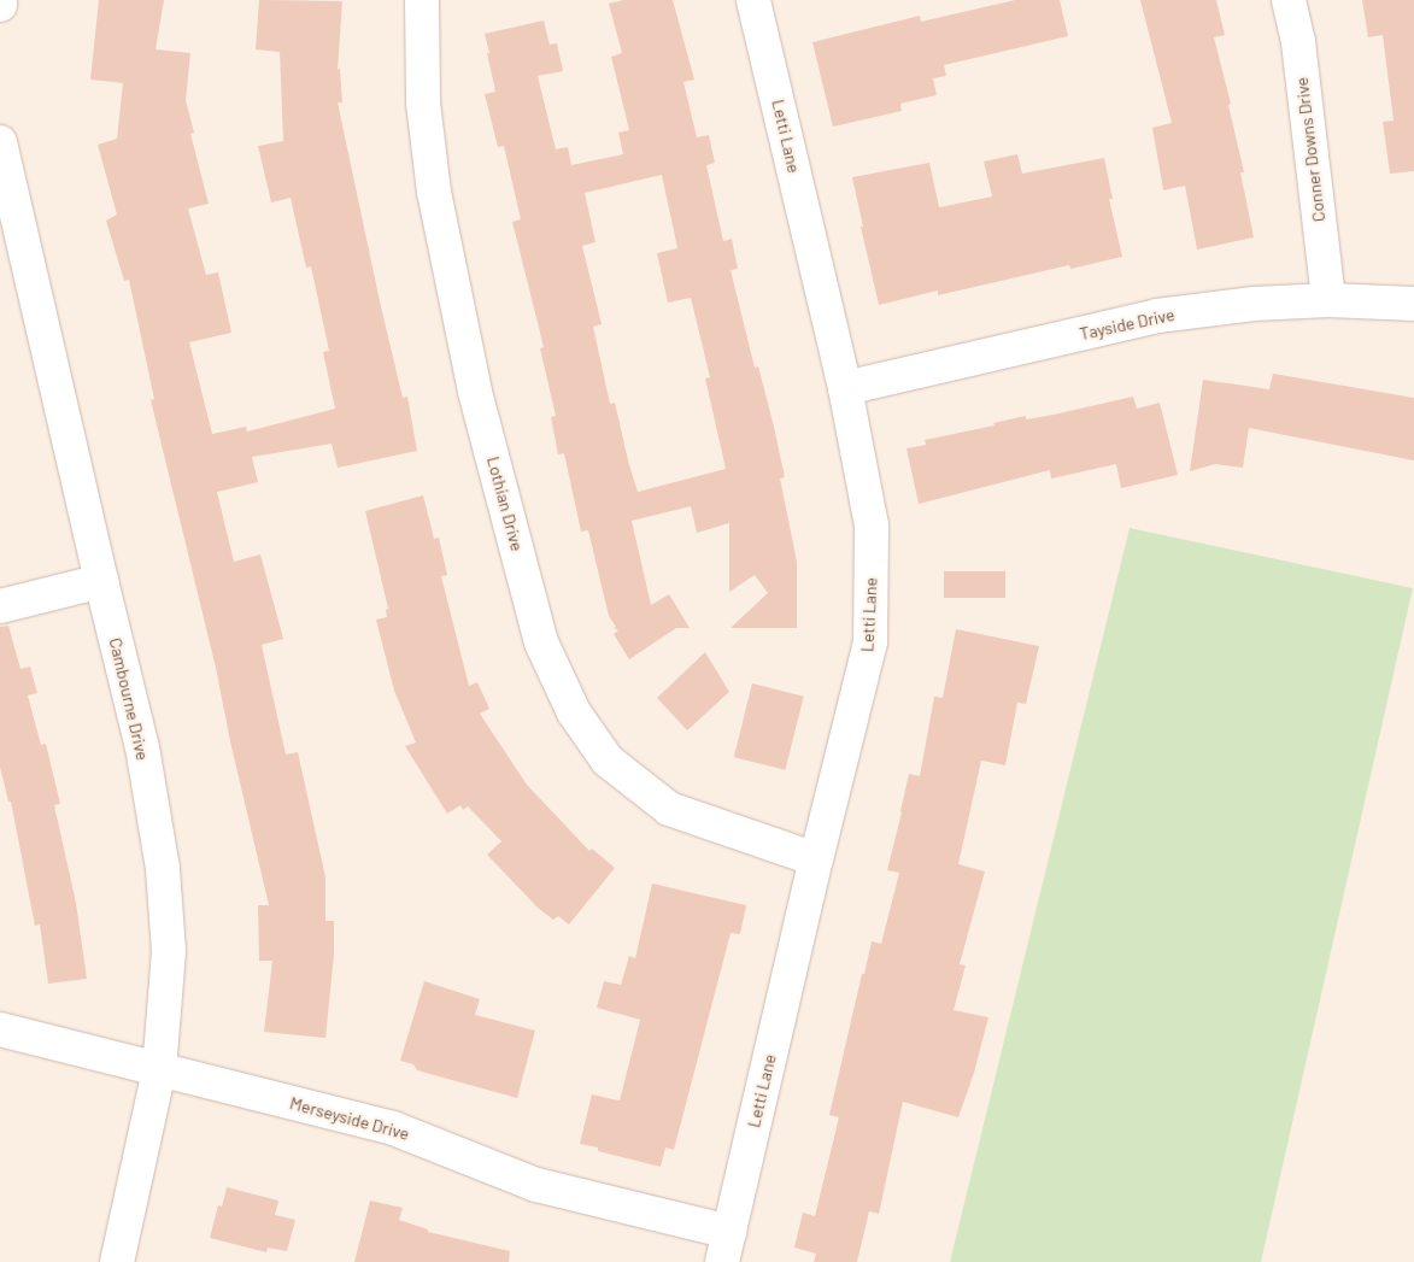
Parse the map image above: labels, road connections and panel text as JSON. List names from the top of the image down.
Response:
{
  "streets": {
    "street": [
      "Letti Lane",
      "Conner Downs Drive",
      "Tayside Drive",
      "Lothian Drive",
      "Cambourne Drive",
      "Merseyside Drive"
    ]
  },
  "crossings": [
    ["Letti Lane", "Tayside Drive"],
    ["Letti Lane", "Lothian Drive"],
    ["Letti Lane", "Merseyside Drive"],
    ["Conner Downs Drive", "Tayside Drive"],
    ["Cambourne Drive", "Merseyside Drive"]
  ]
}
